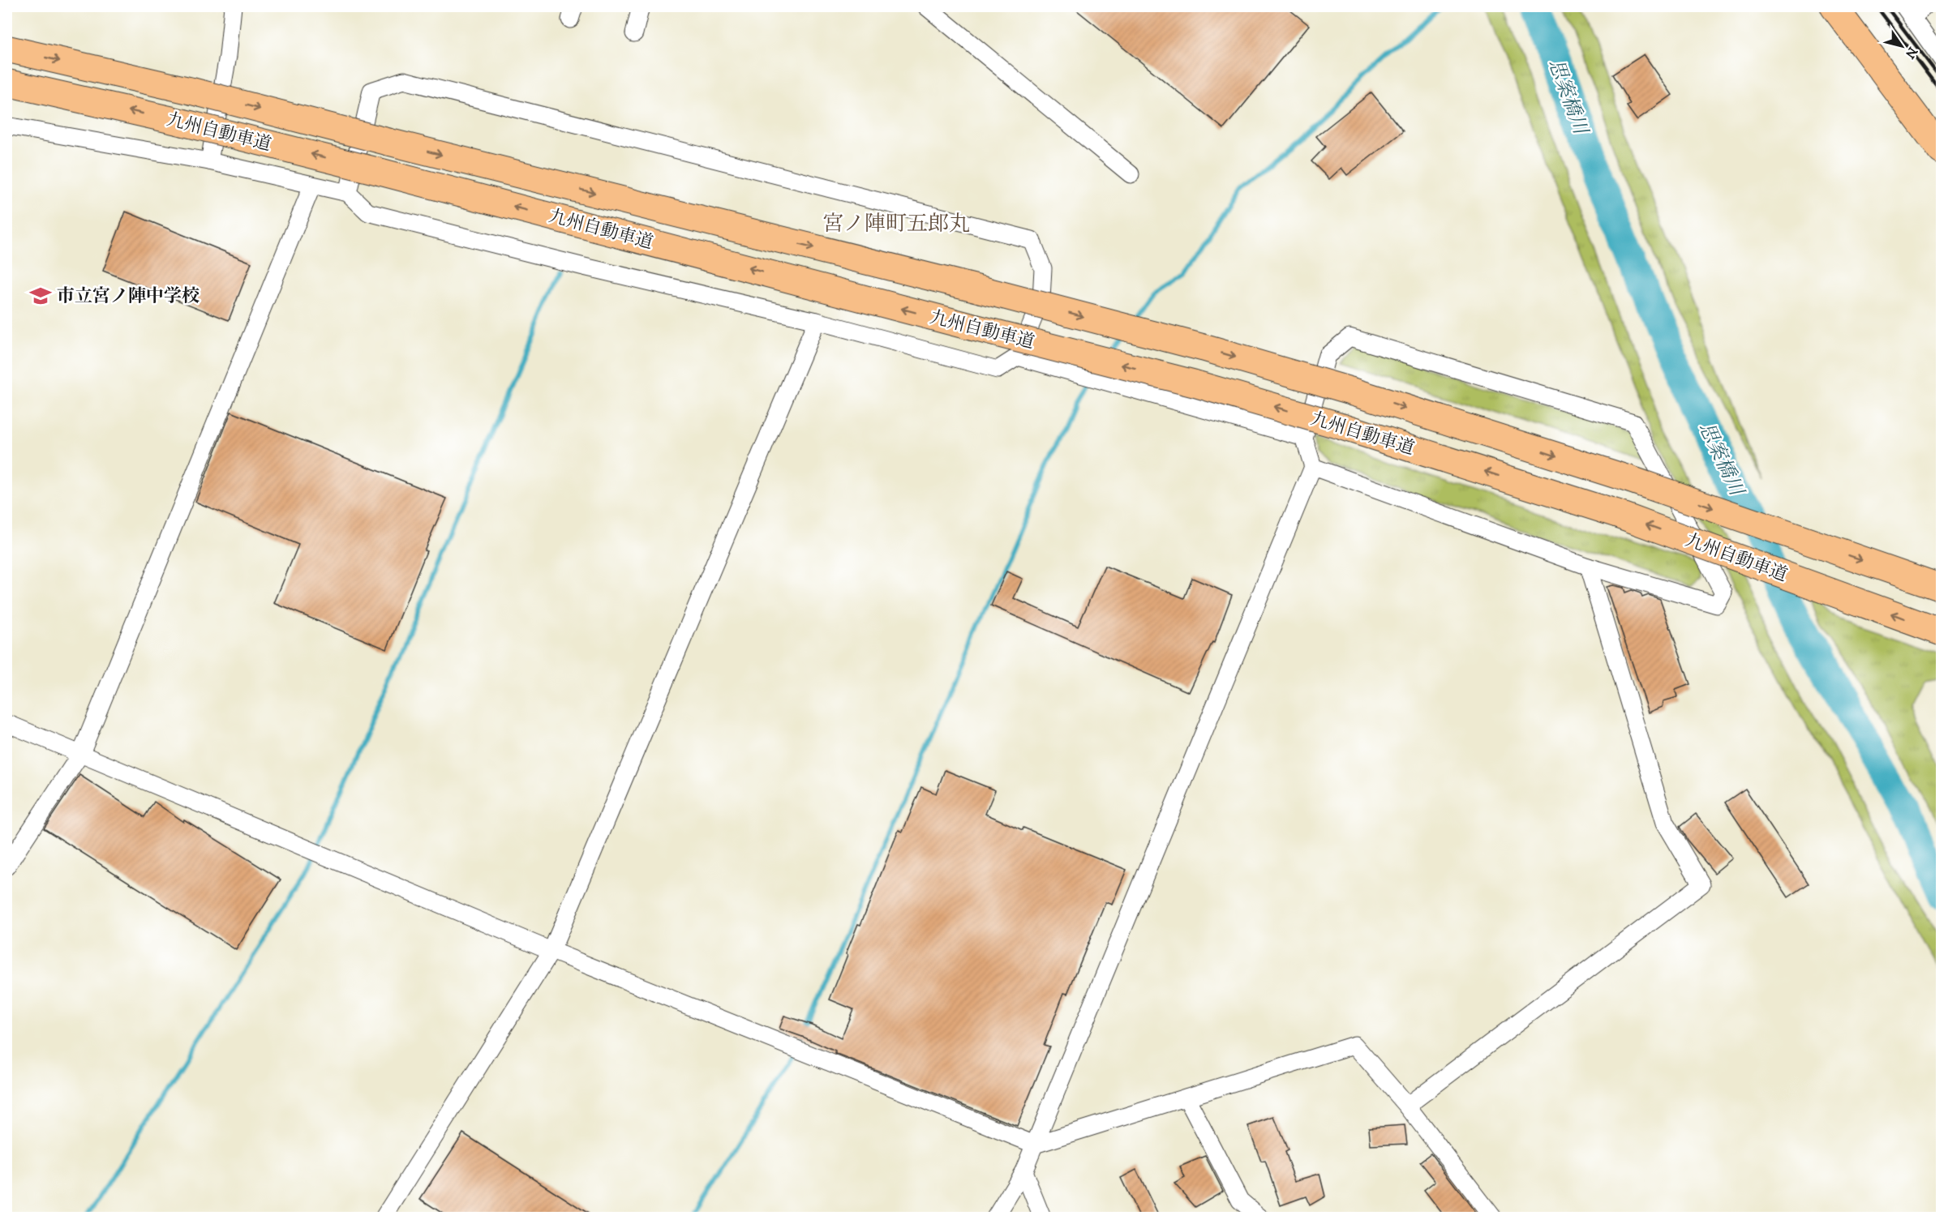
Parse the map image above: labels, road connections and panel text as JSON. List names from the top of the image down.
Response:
{
  "streets": {
    "main road": ["九州自動車道"]
  },
  "districts": ["宮ノ陣町五郎丸"],
  "water": ["思案橋川"],
  "places": {
    "school or university": ["市立宮ノ陣中学校"]
  },
  "north": "bottom right"
}
